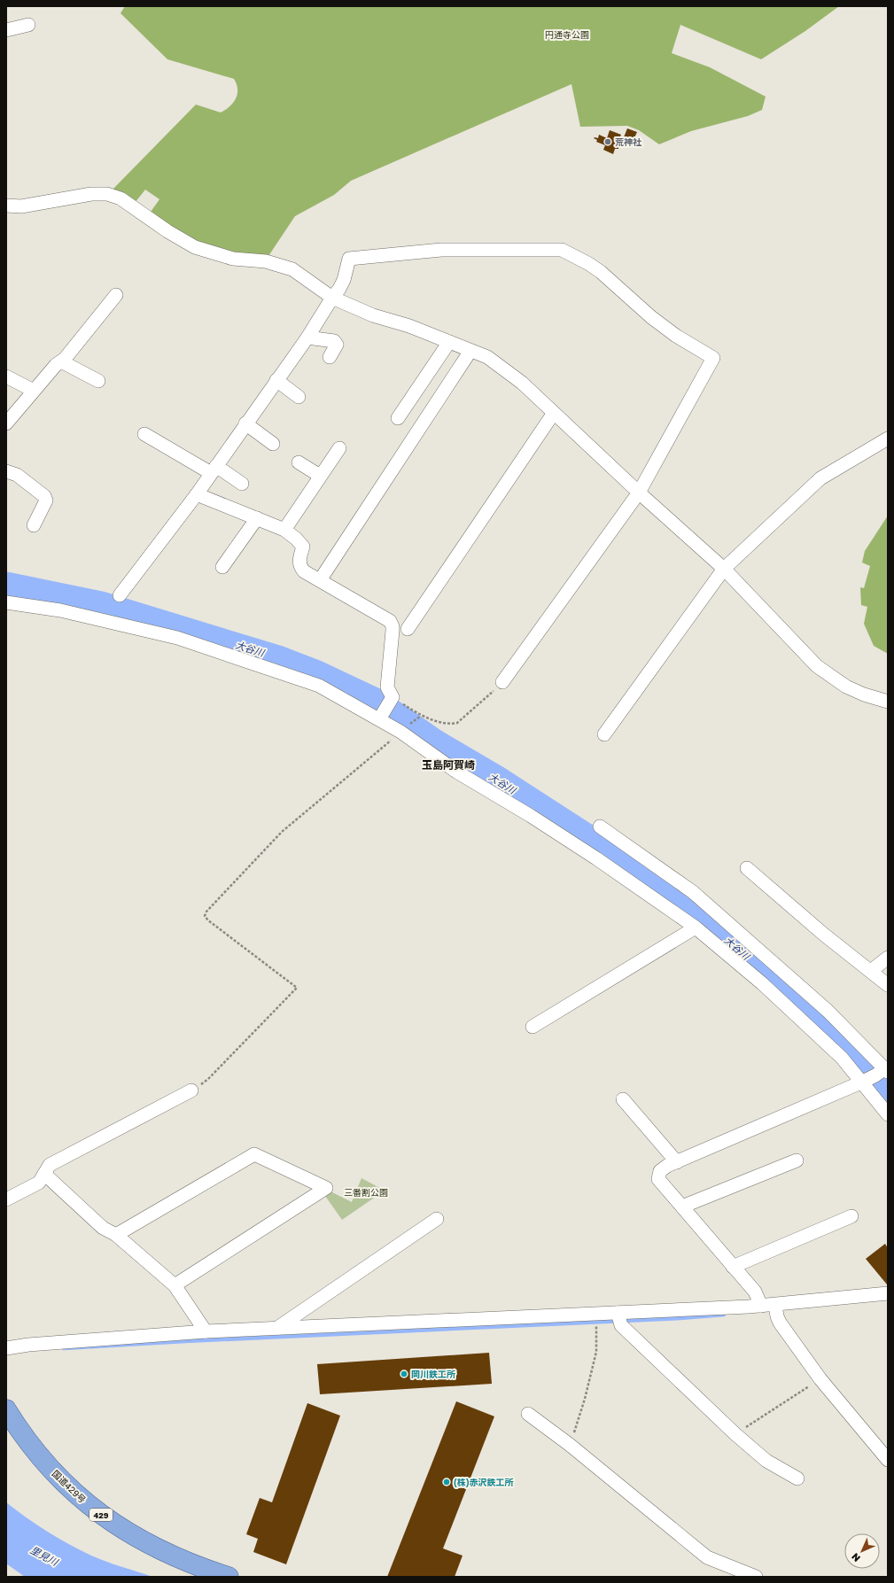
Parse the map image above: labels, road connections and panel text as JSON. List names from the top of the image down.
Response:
{
  "streets": {
    "highway": ["国道429号", "429"]
  },
  "districts": ["玉島阿賀崎"],
  "water": ["大谷川", "里見川"],
  "parks": ["円通寺公園", "三番割公園"],
  "places": ["荒神社", "岡川鉄工所", "(株)赤沢鉄工所"],
  "north": "bottom left"
}
